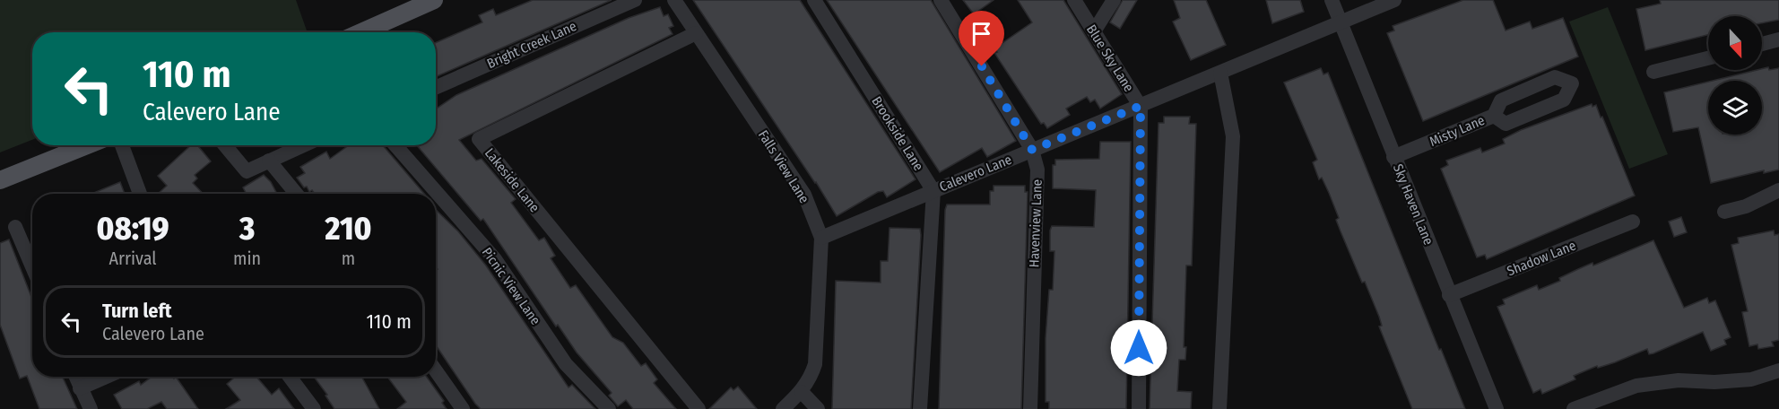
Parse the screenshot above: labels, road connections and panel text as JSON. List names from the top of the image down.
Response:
{
  "streets": {
    "street": [
      "Bright Creek Lane",
      "Blue Sky Lane",
      "Misty Lane",
      "Brookside Lane",
      "Falls View Lane",
      "Calevero Lane",
      "Lakeside Lane",
      "Sky Haven Lane",
      "Havenview Lane",
      "Shadow Lane",
      "Picnic View Lane"
    ]
  },
  "crossings": [
    ["Blue Sky Lane", "Calevero Lane"],
    ["Misty Lane", "Sky Haven Lane"],
    ["Brookside Lane", "Calevero Lane"],
    ["Falls View Lane", "Calevero Lane"],
    ["Falls View Lane", "Lakeside Lane"],
    ["Calevero Lane", "Sky Haven Lane"],
    ["Calevero Lane", "Havenview Lane"],
    ["Sky Haven Lane", "Shadow Lane"]
  ],
  "north": "bottom",
  "page": {
    "turn": ["110 m", "Calevero Lane"],
    "eta": [
      "08:19",
      "Arrival",
      "3",
      "min",
      "210",
      "m"
    ],
    "list": [
      {
        "name": "Turn left",
        "note": "Calevero Lane",
        "value": "110 m"
      }
    ]
  }
}
